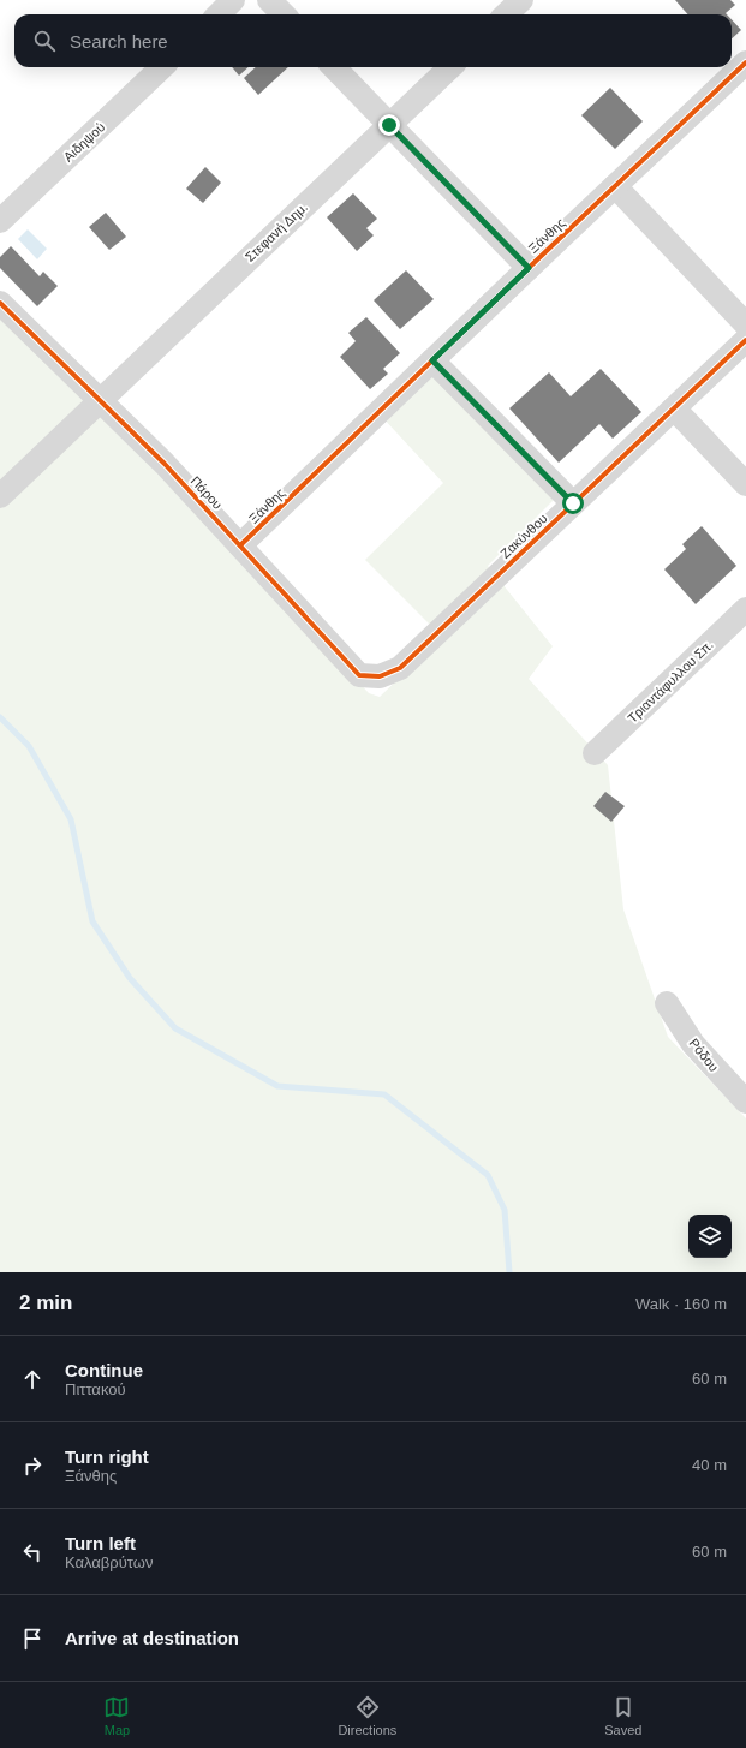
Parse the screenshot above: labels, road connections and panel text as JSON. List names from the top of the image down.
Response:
{
  "streets": {
    "street": [
      "Αιδηψού",
      "Στεφανή Δημ.",
      "Ξάνθης",
      "Πάρου",
      "Ζακύνθου",
      "Τριαντάφυλλου Σπ.",
      "Ρόδου"
    ]
  },
  "crossings": [
    ["Στεφανή Δημ.", "Πάρου"],
    ["Ξάνθης", "Πάρου"],
    ["Πάρου", "Ζακύνθου"]
  ],
  "page": {
    "search": "Search here",
    "heading": ["2 min", "Walk · 160 m"],
    "list": [
      ["Continue", "Πιττακού", "60 m"],
      ["Turn right", "Ξάνθης", "40 m"],
      ["Turn left", "Καλαβρύτων", "60 m"],
      "Arrive at destination"
    ],
    "nav": ["Map", "Directions", "Saved"]
  }
}
